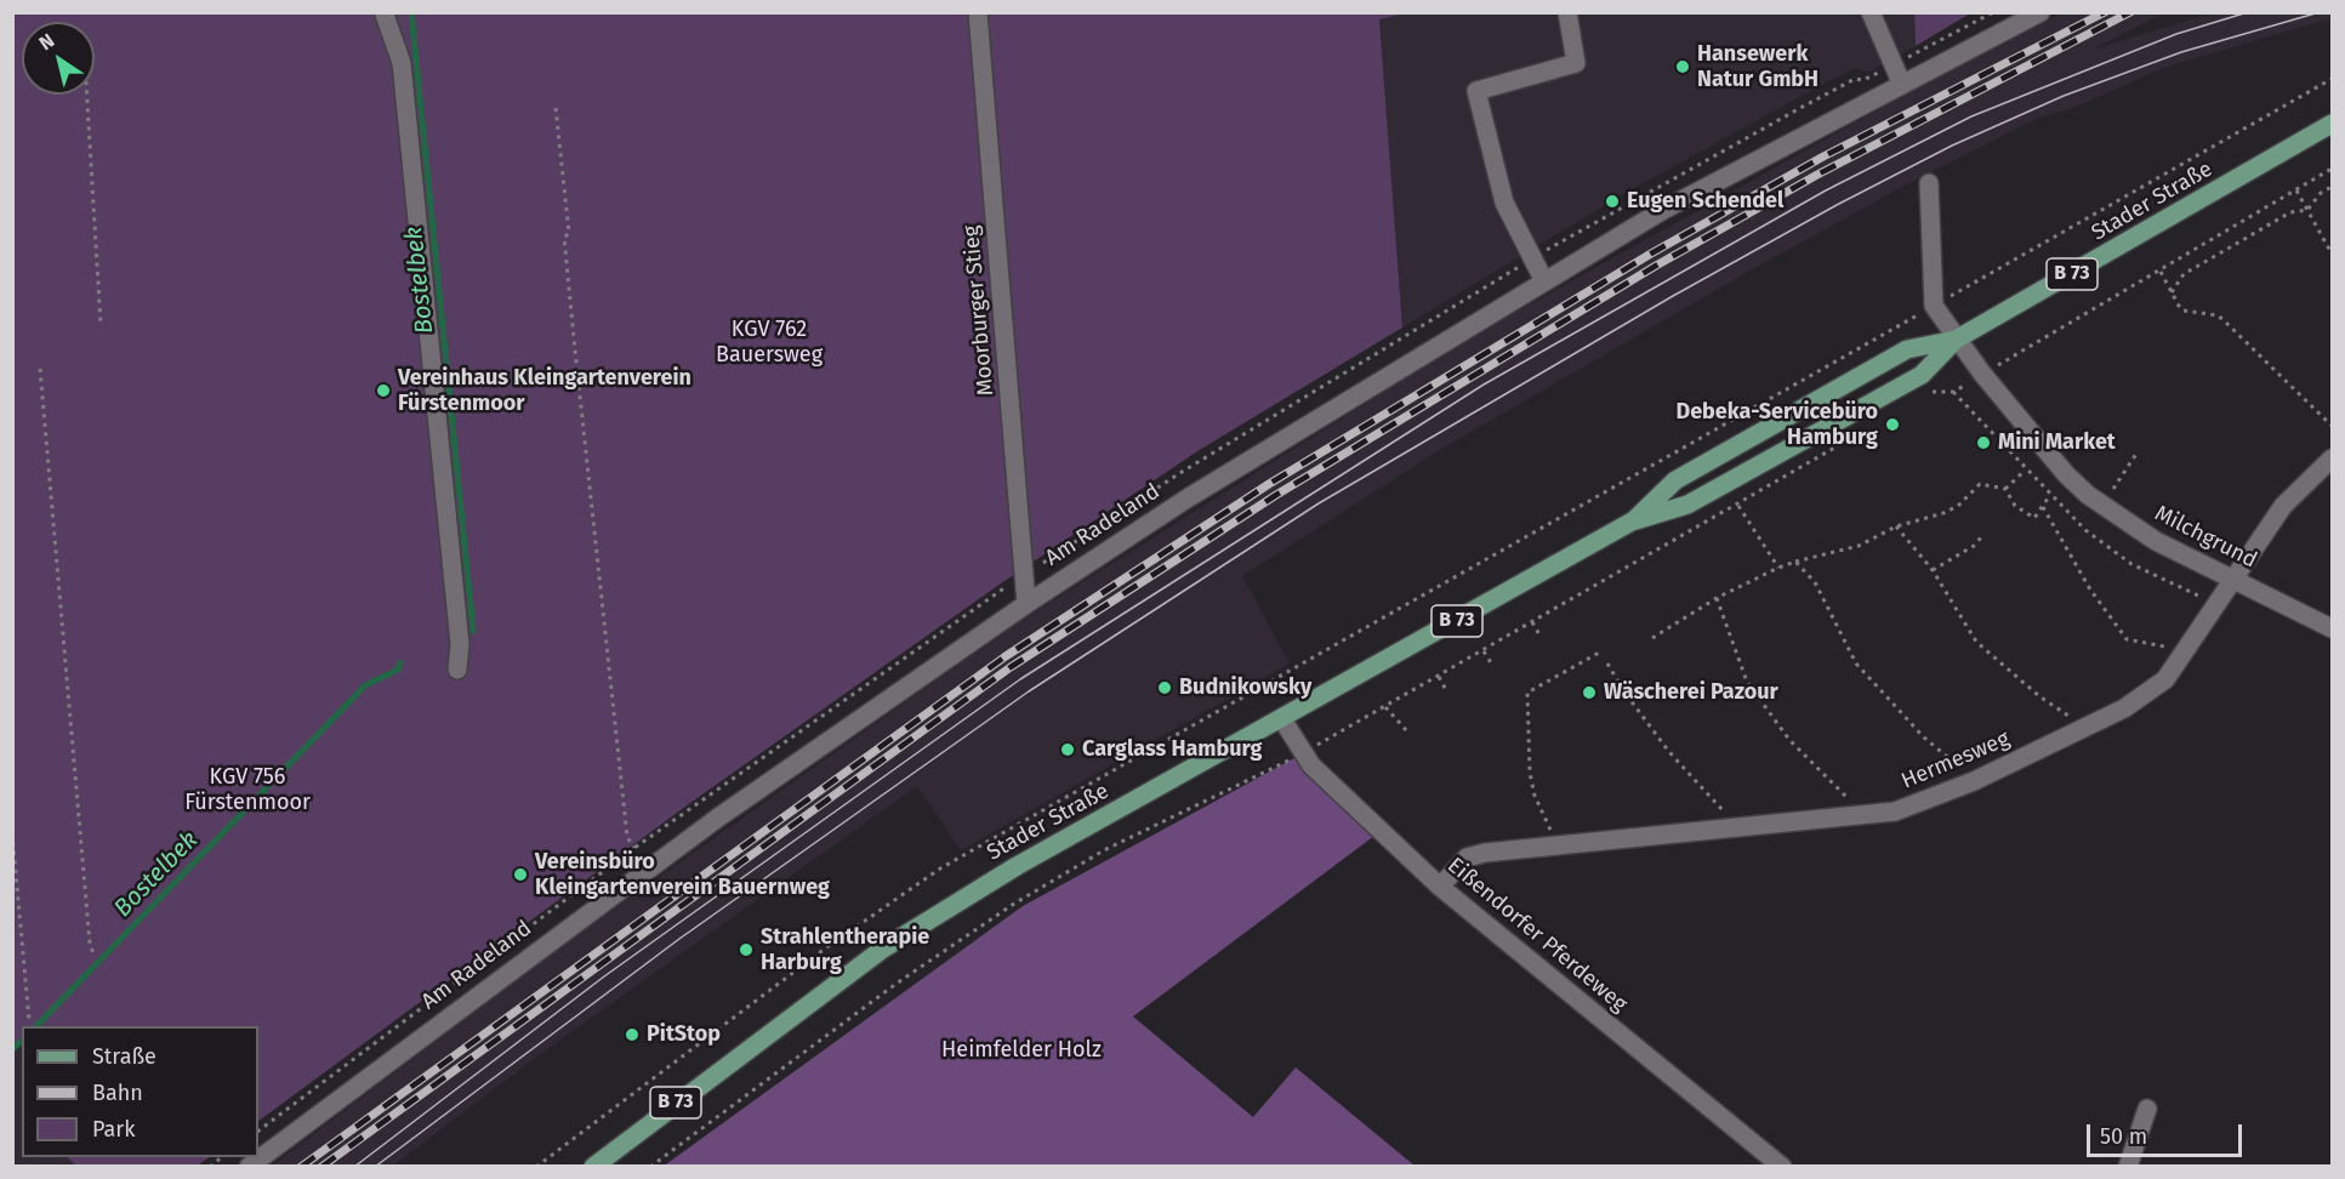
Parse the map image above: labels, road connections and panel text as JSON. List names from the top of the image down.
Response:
{
  "streets": {
    "main road": ["Stader Straße", "B 73"],
    "street": [
      "Moorburger Stieg",
      "Am Radeland",
      "Milchgrund",
      "Hermesweg",
      "Eißendorfer Pferdeweg"
    ]
  },
  "crossings": [
    ["Stader Straße", "Milchgrund"],
    ["Stader Straße", "Eißendorfer Pferdeweg"],
    ["Moorburger Stieg", "Am Radeland"],
    ["Milchgrund", "Hermesweg"],
    ["Hermesweg", "Eißendorfer Pferdeweg"]
  ],
  "water": ["Bostelbek"],
  "parks": ["KGV 762 Bauersweg", "KGV 756 Fürstenmoor", "Heimfelder Holz"],
  "places": [
    "Hansewerk Natur GmbH",
    "Eugen Schendel",
    "Vereinhaus Kleingartenverein Fürstenmoor",
    "Debeka-Servicebüro Hamburg",
    "Mini Market",
    "Budnikowsky",
    "Wäscherei Pazour",
    "Carglass Hamburg",
    "Vereinsbüro Kleingartenverein Bauernweg",
    "Strahlentherapie Harburg",
    "PitStop"
  ],
  "legend": ["Straße", "Bahn", "Park"],
  "scale_bar": "50 m",
  "north": "top left"
}
